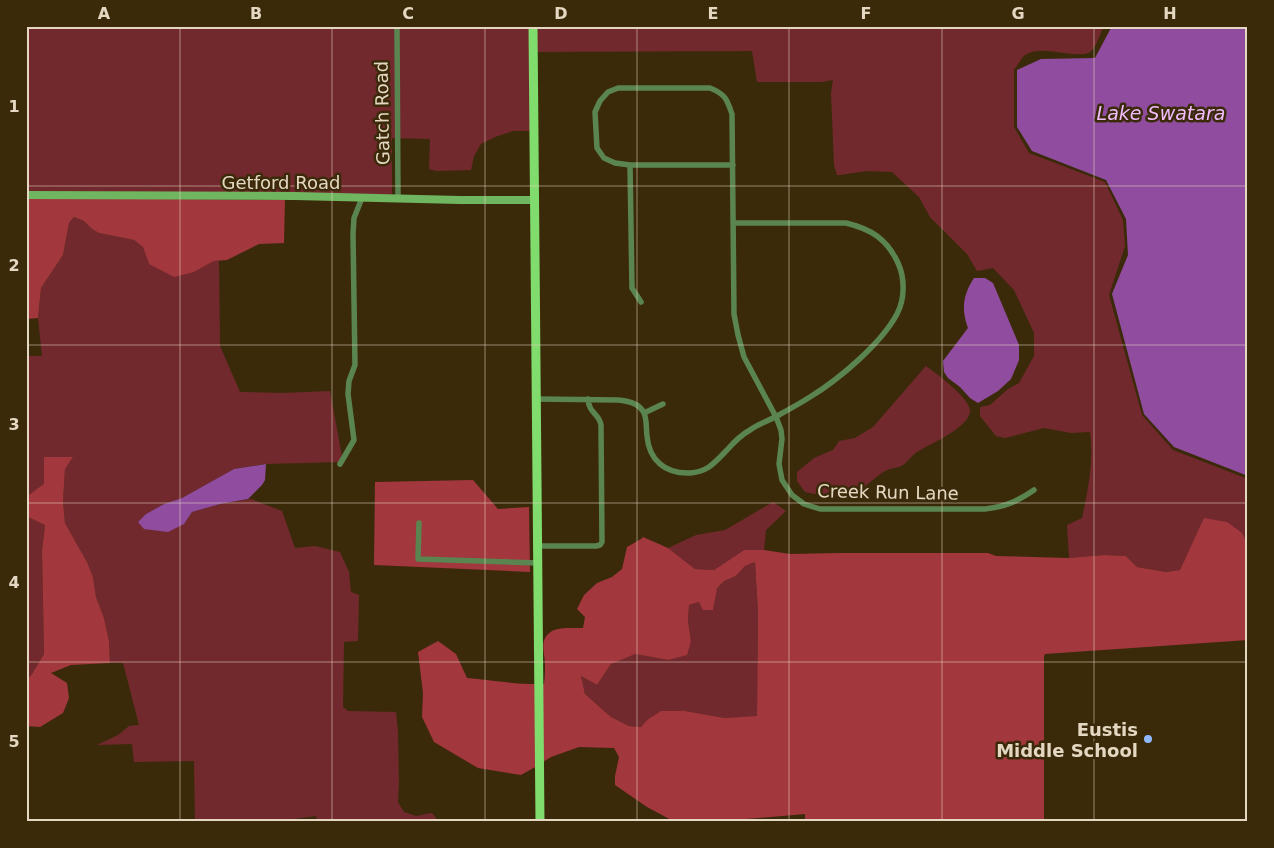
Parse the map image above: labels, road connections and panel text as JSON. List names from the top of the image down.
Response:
{
  "streets": {
    "street": ["Gatch Road", "Getford Road", "Creek Run Lane"]
  },
  "crossings": [
    ["Gatch Road", "Getford Road"]
  ],
  "water": ["Lake Swatara"],
  "places": ["Eustis Middle School"],
  "grid": {
    "columns": [
      "A",
      "B",
      "C",
      "D",
      "E",
      "F",
      "G",
      "H"
    ],
    "rows": [
      "1",
      "2",
      "3",
      "4",
      "5"
    ]
  }
}
